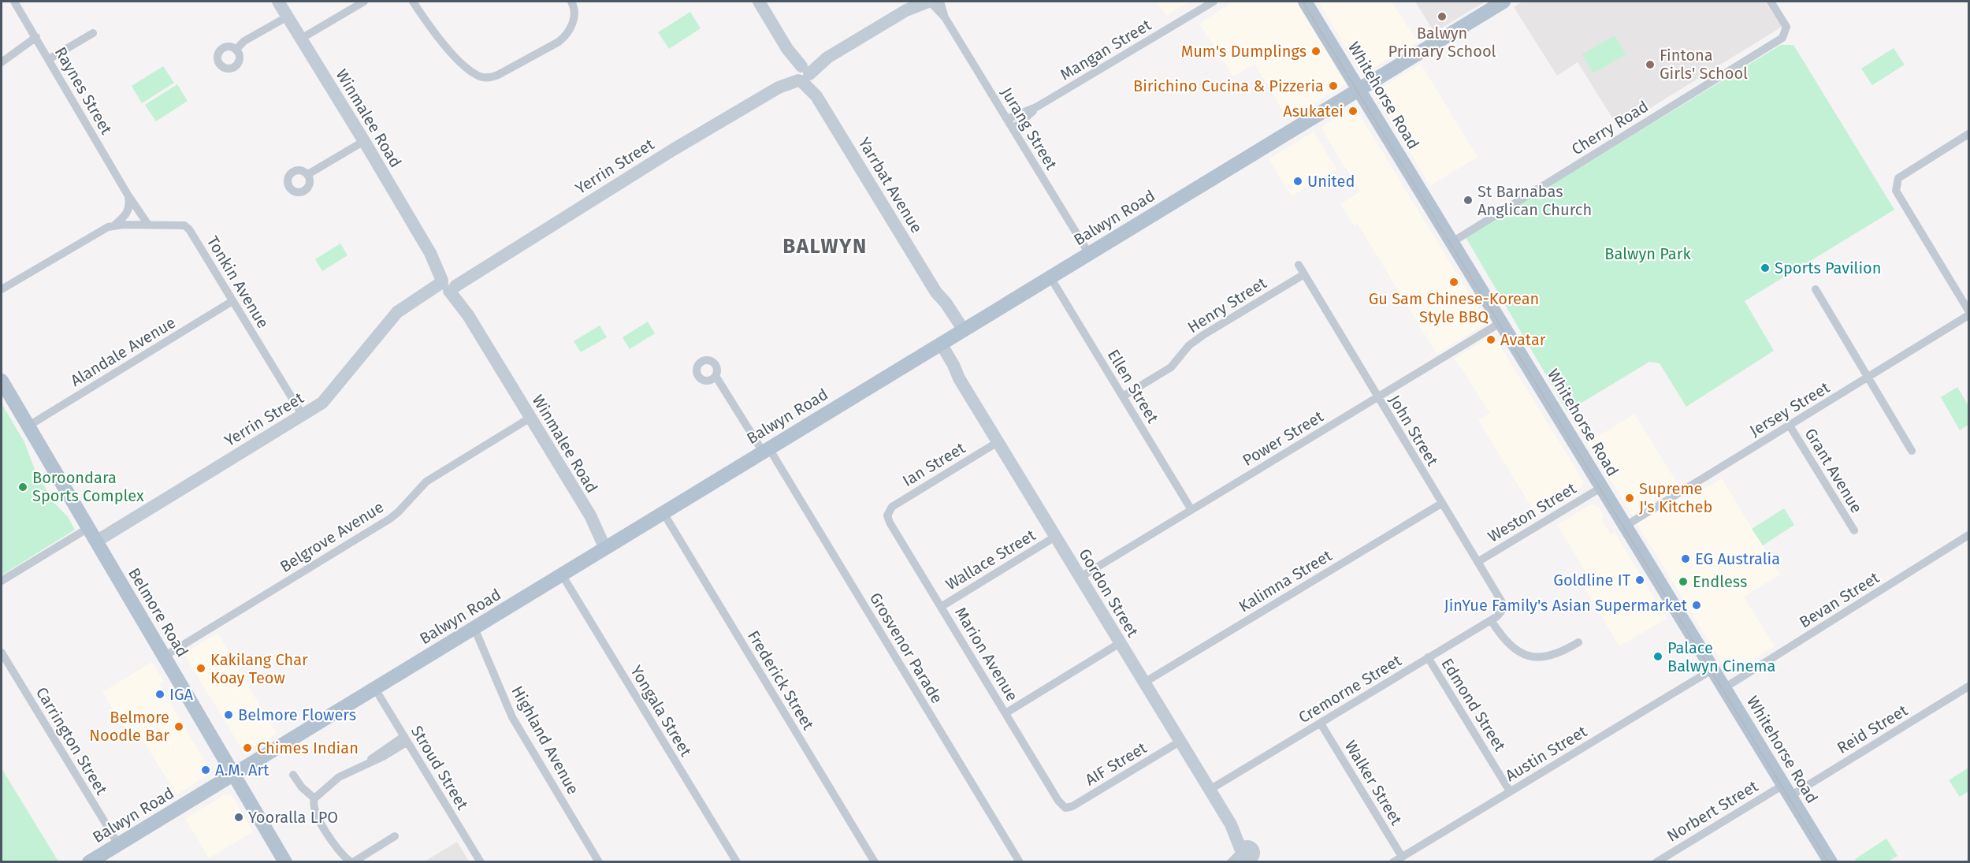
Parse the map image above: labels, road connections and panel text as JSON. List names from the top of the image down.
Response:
{
  "streets": {
    "main road": ["Whitehorse Road", "Balwyn Road", "Belmore Road"],
    "street": [
      "Mangan Street",
      "Raynes Street",
      "Winmalee Road",
      "Cherry Road",
      "Jurang Street",
      "Yerrin Street",
      "Yarrbat Avenue",
      "Tonkin Avenue",
      "Henry Street",
      "Alandale Avenue",
      "Ellen Street",
      "Jersey Street",
      "John Street",
      "Power Street",
      "Ian Street",
      "Grant Avenue",
      "Weston Street",
      "Belgrove Avenue",
      "Wallace Street",
      "Kalimna Street",
      "Gordon Street",
      "Bevan Street",
      "Grosvenor Parade",
      "Marion Avenue",
      "Frederick Street",
      "Cremorne Street",
      "Edmond Street",
      "Yongala Street",
      "Reid Street",
      "Highland Avenue",
      "Carrington Street",
      "Austin Street",
      "AIF Street",
      "Stroud Street",
      "Walker Street",
      "Norbert Street"
    ]
  },
  "crossings": [
    ["Mangan Street", "Jurang Street"],
    ["Raynes Street", "Tonkin Avenue"],
    ["Whitehorse Road", "Cherry Road"],
    ["Whitehorse Road", "Balwyn Road"],
    ["Whitehorse Road", "Jersey Street"],
    ["Whitehorse Road", "Power Street"],
    ["Whitehorse Road", "Weston Street"],
    ["Whitehorse Road", "Bevan Street"],
    ["Whitehorse Road", "Reid Street"],
    ["Whitehorse Road", "Austin Street"],
    ["Whitehorse Road", "Norbert Street"],
    ["Winmalee Road", "Yerrin Street"],
    ["Winmalee Road", "Balwyn Road"],
    ["Winmalee Road", "Belgrove Avenue"],
    ["Jurang Street", "Yerrin Street"],
    ["Jurang Street", "Balwyn Road"],
    ["Yerrin Street", "Yarrbat Avenue"],
    ["Yerrin Street", "Tonkin Avenue"],
    ["Yerrin Street", "Belmore Road"],
    ["Yarrbat Avenue", "Balwyn Road"],
    ["Balwyn Road", "Ellen Street"],
    ["Balwyn Road", "Gordon Street"],
    ["Balwyn Road", "Belmore Road"],
    ["Balwyn Road", "Grosvenor Parade"],
    ["Balwyn Road", "Frederick Street"],
    ["Balwyn Road", "Yongala Street"],
    ["Balwyn Road", "Highland Avenue"],
    ["Balwyn Road", "Carrington Street"],
    ["Balwyn Road", "Stroud Street"],
    ["Tonkin Avenue", "Alandale Avenue"],
    ["Henry Street", "Ellen Street"],
    ["Henry Street", "John Street"],
    ["Alandale Avenue", "Belmore Road"],
    ["Ellen Street", "Power Street"],
    ["Jersey Street", "Grant Avenue"],
    ["John Street", "Power Street"],
    ["John Street", "Weston Street"],
    ["John Street", "Kalimna Street"],
    ["John Street", "Cremorne Street"],
    ["Power Street", "Gordon Street"],
    ["Ian Street", "Gordon Street"],
    ["Ian Street", "Marion Avenue"],
    ["Belgrove Avenue", "Belmore Road"],
    ["Wallace Street", "Gordon Street"],
    ["Wallace Street", "Marion Avenue"],
    ["Kalimna Street", "Gordon Street"],
    ["Gordon Street", "Cremorne Street"],
    ["Gordon Street", "AIF Street"],
    ["Marion Avenue", "AIF Street"],
    ["Cremorne Street", "Edmond Street"],
    ["Cremorne Street", "Walker Street"],
    ["Edmond Street", "Austin Street"],
    ["Reid Street", "Norbert Street"],
    ["Austin Street", "Walker Street"]
  ],
  "districts": ["BALWYN"],
  "parks": ["Balwyn Park"],
  "places": [
    "Balwyn Primary School",
    "Mum's Dumplings",
    "Fintona Girls' School",
    "Birichino Cucina & Pizzeria",
    "Asukatei",
    "United",
    "St Barnabas Anglican Church",
    "Sports Pavilion",
    "Gu Sam Chinese-Korean Style BBQ",
    "Avatar",
    "Boroondara Sports Complex",
    "Supreme J's Kitcheb",
    "EG Australia",
    "Goldline IT",
    "Endless",
    "JinYue Family's Asian Supermarket",
    "Palace Balwyn Cinema",
    "Kakilang Char Koay Teow",
    "IGA",
    "Belmore Flowers",
    "Belmore Noodle Bar",
    "Chimes Indian",
    "A.M. Art",
    "Yooralla LPO"
  ]
}
